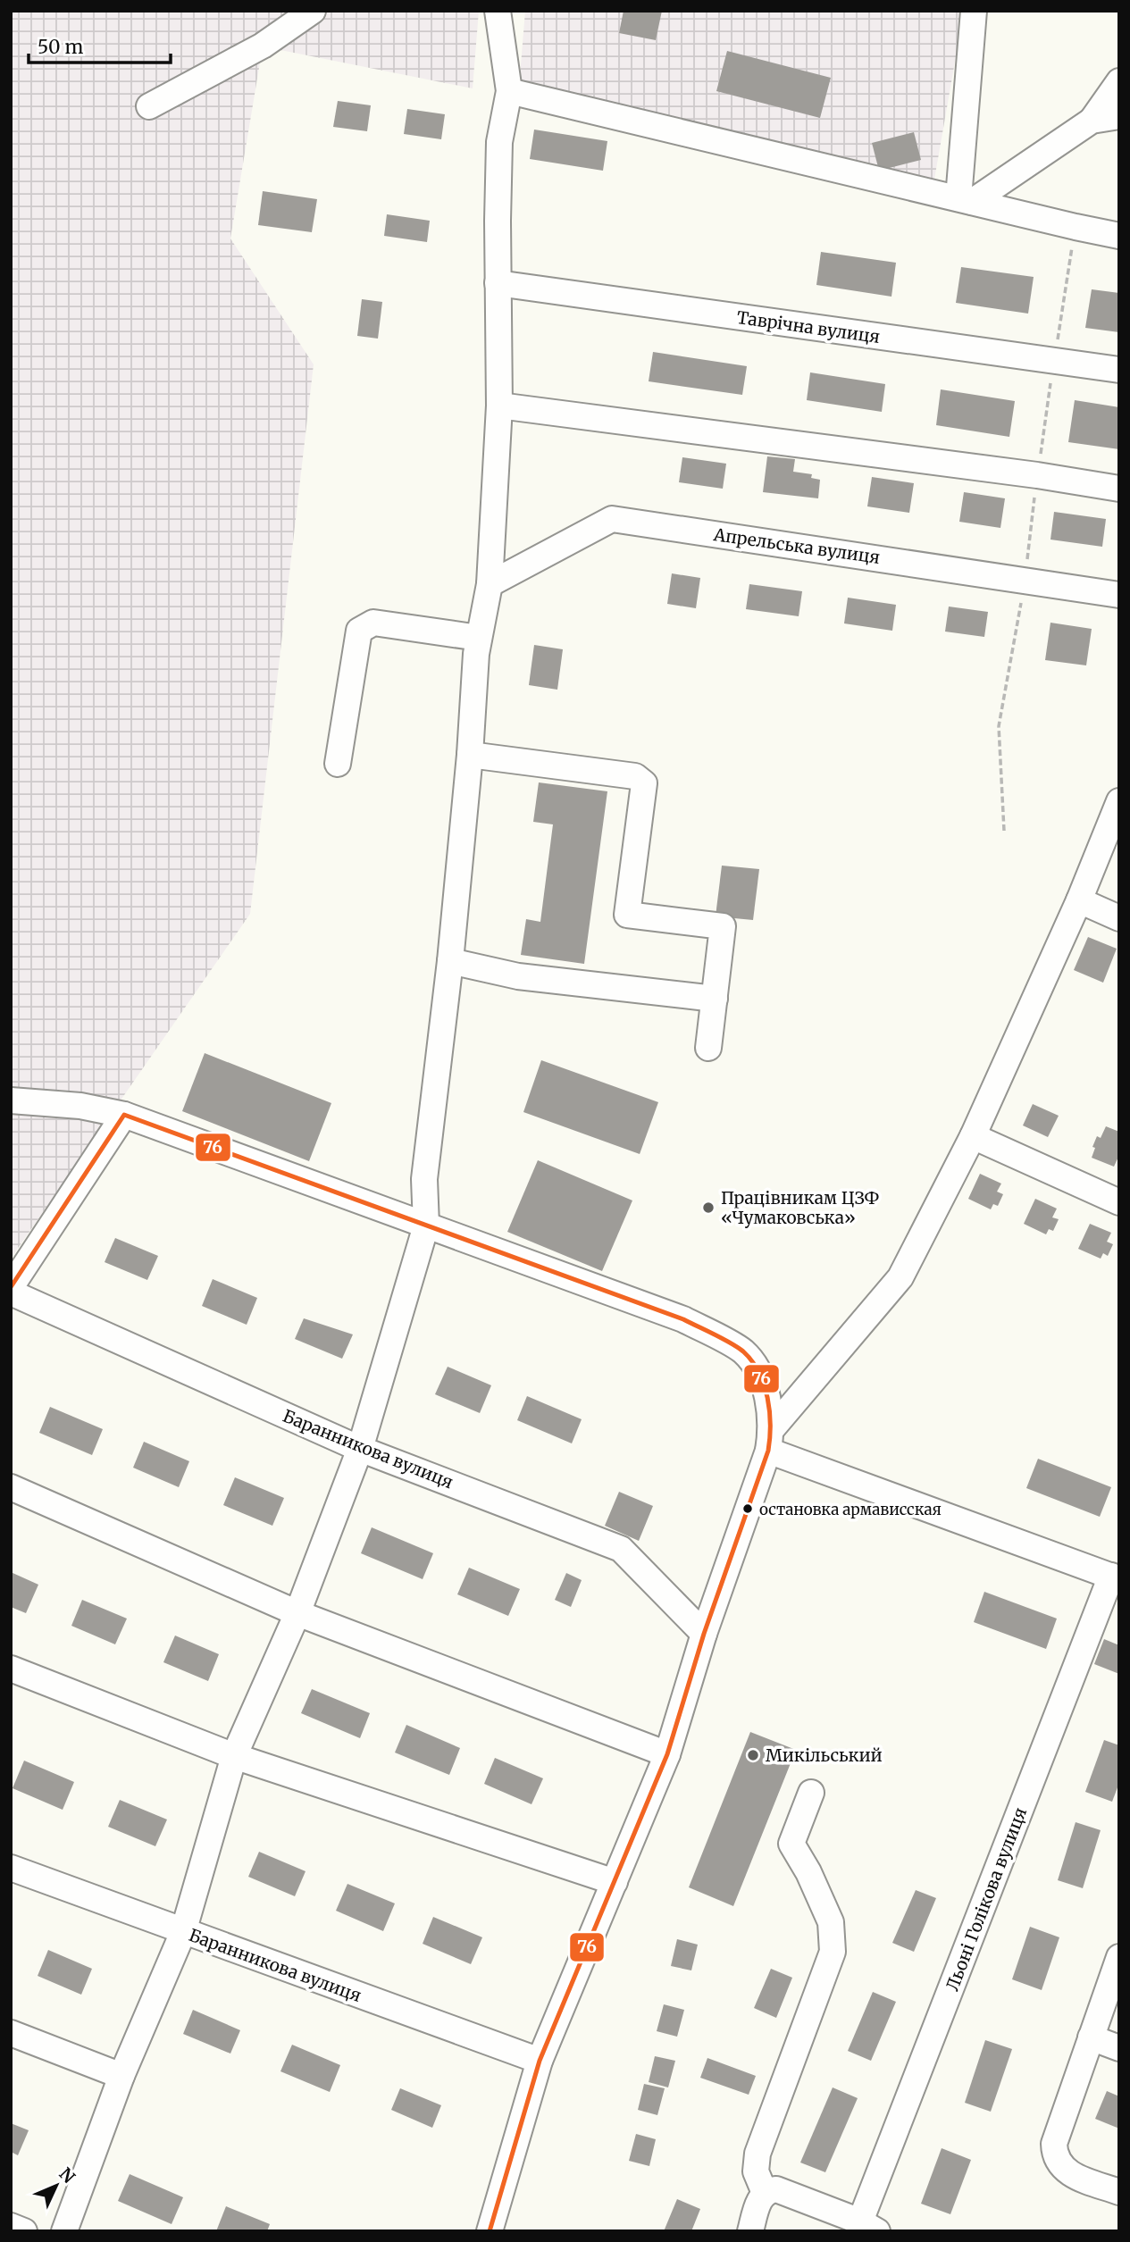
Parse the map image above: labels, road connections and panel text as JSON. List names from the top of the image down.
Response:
{
  "streets": {
    "street": [
      "Таврічна вулиця",
      "Апрельська вулиця",
      "Баранникова вулиця",
      "Льоні Голікова вулиця"
    ]
  },
  "places": ["Працівникам ЦЗФ «Чумаковська»", "остановка армависская", "Микільський"],
  "lines": ["transit line 76"],
  "scale_bar": "50 m",
  "north": "top right"
}
